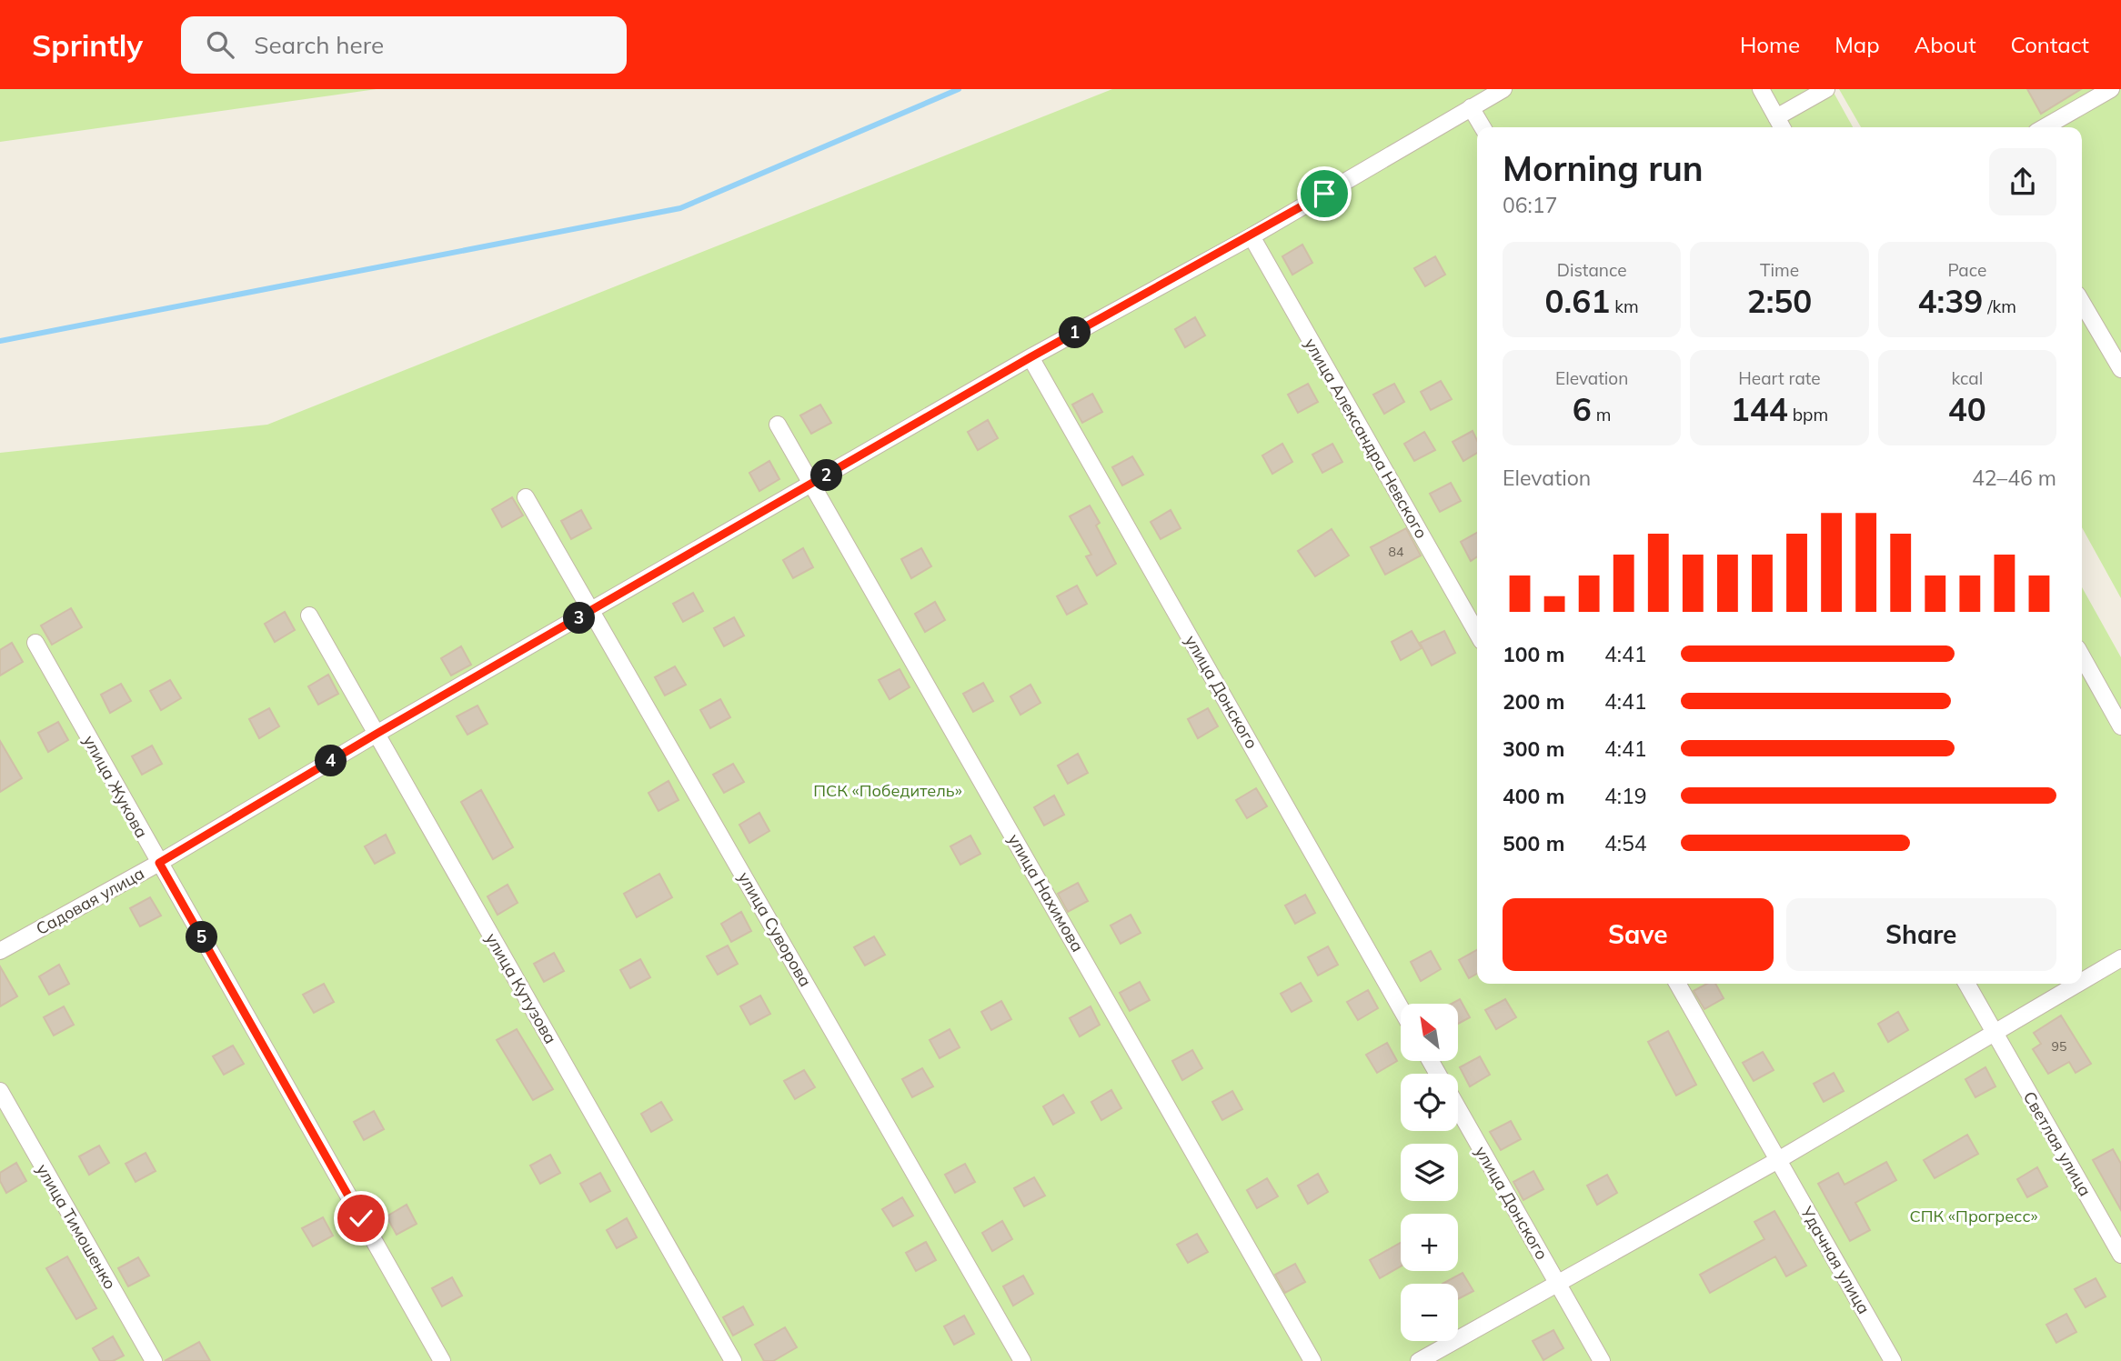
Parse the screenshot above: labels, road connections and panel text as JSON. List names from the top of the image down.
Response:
{
  "streets": {
    "street": [
      "улица Александра Невского",
      "улица Донского",
      "улица Жукова",
      "улица Нахимова",
      "Садовая улица",
      "улица Суворова",
      "улица Кутузова",
      "Светлая улица",
      "улица Тимошенко",
      "Удачная улица"
    ]
  },
  "crossings": [
    ["улица Александра Невского", "Садовая улица"],
    ["улица Донского", "Садовая улица"],
    ["улица Жукова", "Садовая улица"],
    ["улица Нахимова", "Садовая улица"],
    ["Садовая улица", "улица Суворова"],
    ["Садовая улица", "улица Кутузова"]
  ],
  "parks": ["ПСК «Победитель»", "СПК «Прогресс»"],
  "house_numbers": ["84", "95"],
  "north": "top left",
  "page": {
    "header": "Sprintly",
    "search": "Search here",
    "nav": [
      "Home",
      "Map",
      "About",
      "Contact"
    ],
    "heading": ["Morning run", "06:17"],
    "stats": [
      ["Distance", "0.61 km"],
      ["Time", "2:50"],
      ["Pace", "4:39 /km"],
      ["Elevation", "6 m"],
      ["Heart rate", "144 bpm"],
      ["kcal", "40"]
    ],
    "pins": [
      "1",
      "2",
      "3",
      "4",
      "5"
    ],
    "chart": ["Elevation", "42–46 m"],
    "list": [
      {
        "name": "100 m",
        "note": "4:41"
      },
      {
        "name": "200 m",
        "note": "4:41"
      },
      {
        "name": "300 m",
        "note": "4:41"
      },
      {
        "name": "400 m",
        "note": "4:19"
      },
      {
        "name": "500 m",
        "note": "4:54"
      }
    ],
    "buttons": ["Save", "Share"],
    "map_buttons": ["+", "−"]
  }
}
